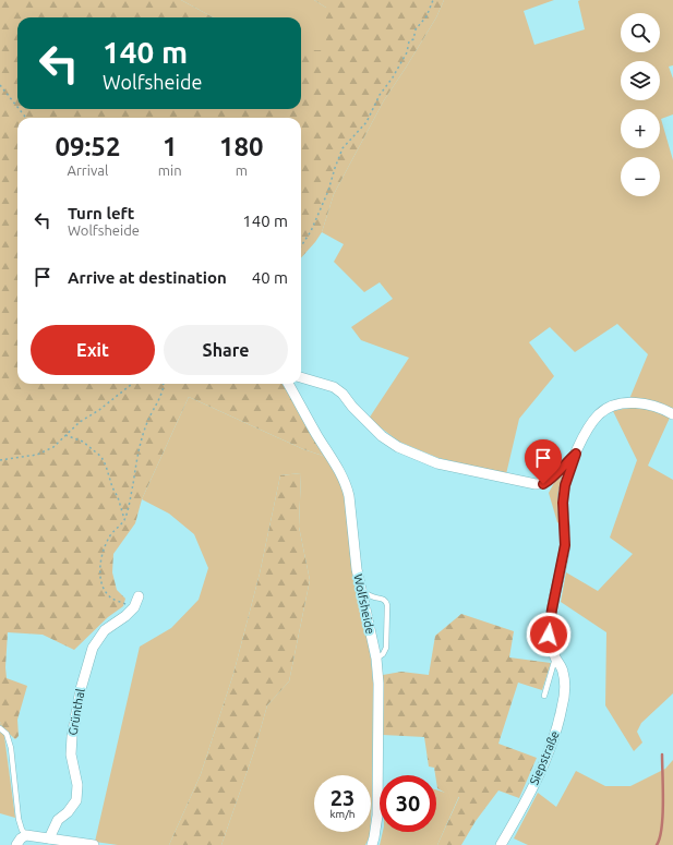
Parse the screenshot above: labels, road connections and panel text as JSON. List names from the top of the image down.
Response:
{
  "streets": {
    "street": ["Wolfsheide", "Grünthal", "Siepstraße"]
  },
  "page": {
    "map_buttons": ["+", "−"],
    "turn": ["140 m", "Wolfsheide"],
    "eta": [
      "09:52",
      "Arrival",
      "1",
      "min",
      "180",
      "m"
    ],
    "list": [
      {
        "name": "Turn left",
        "note": "Wolfsheide",
        "value": "140 m"
      },
      {
        "name": "Arrive at destination",
        "value": "40 m"
      }
    ],
    "buttons": ["Exit", "Share"],
    "speed": "23 km/h",
    "limit": "30"
  }
}
